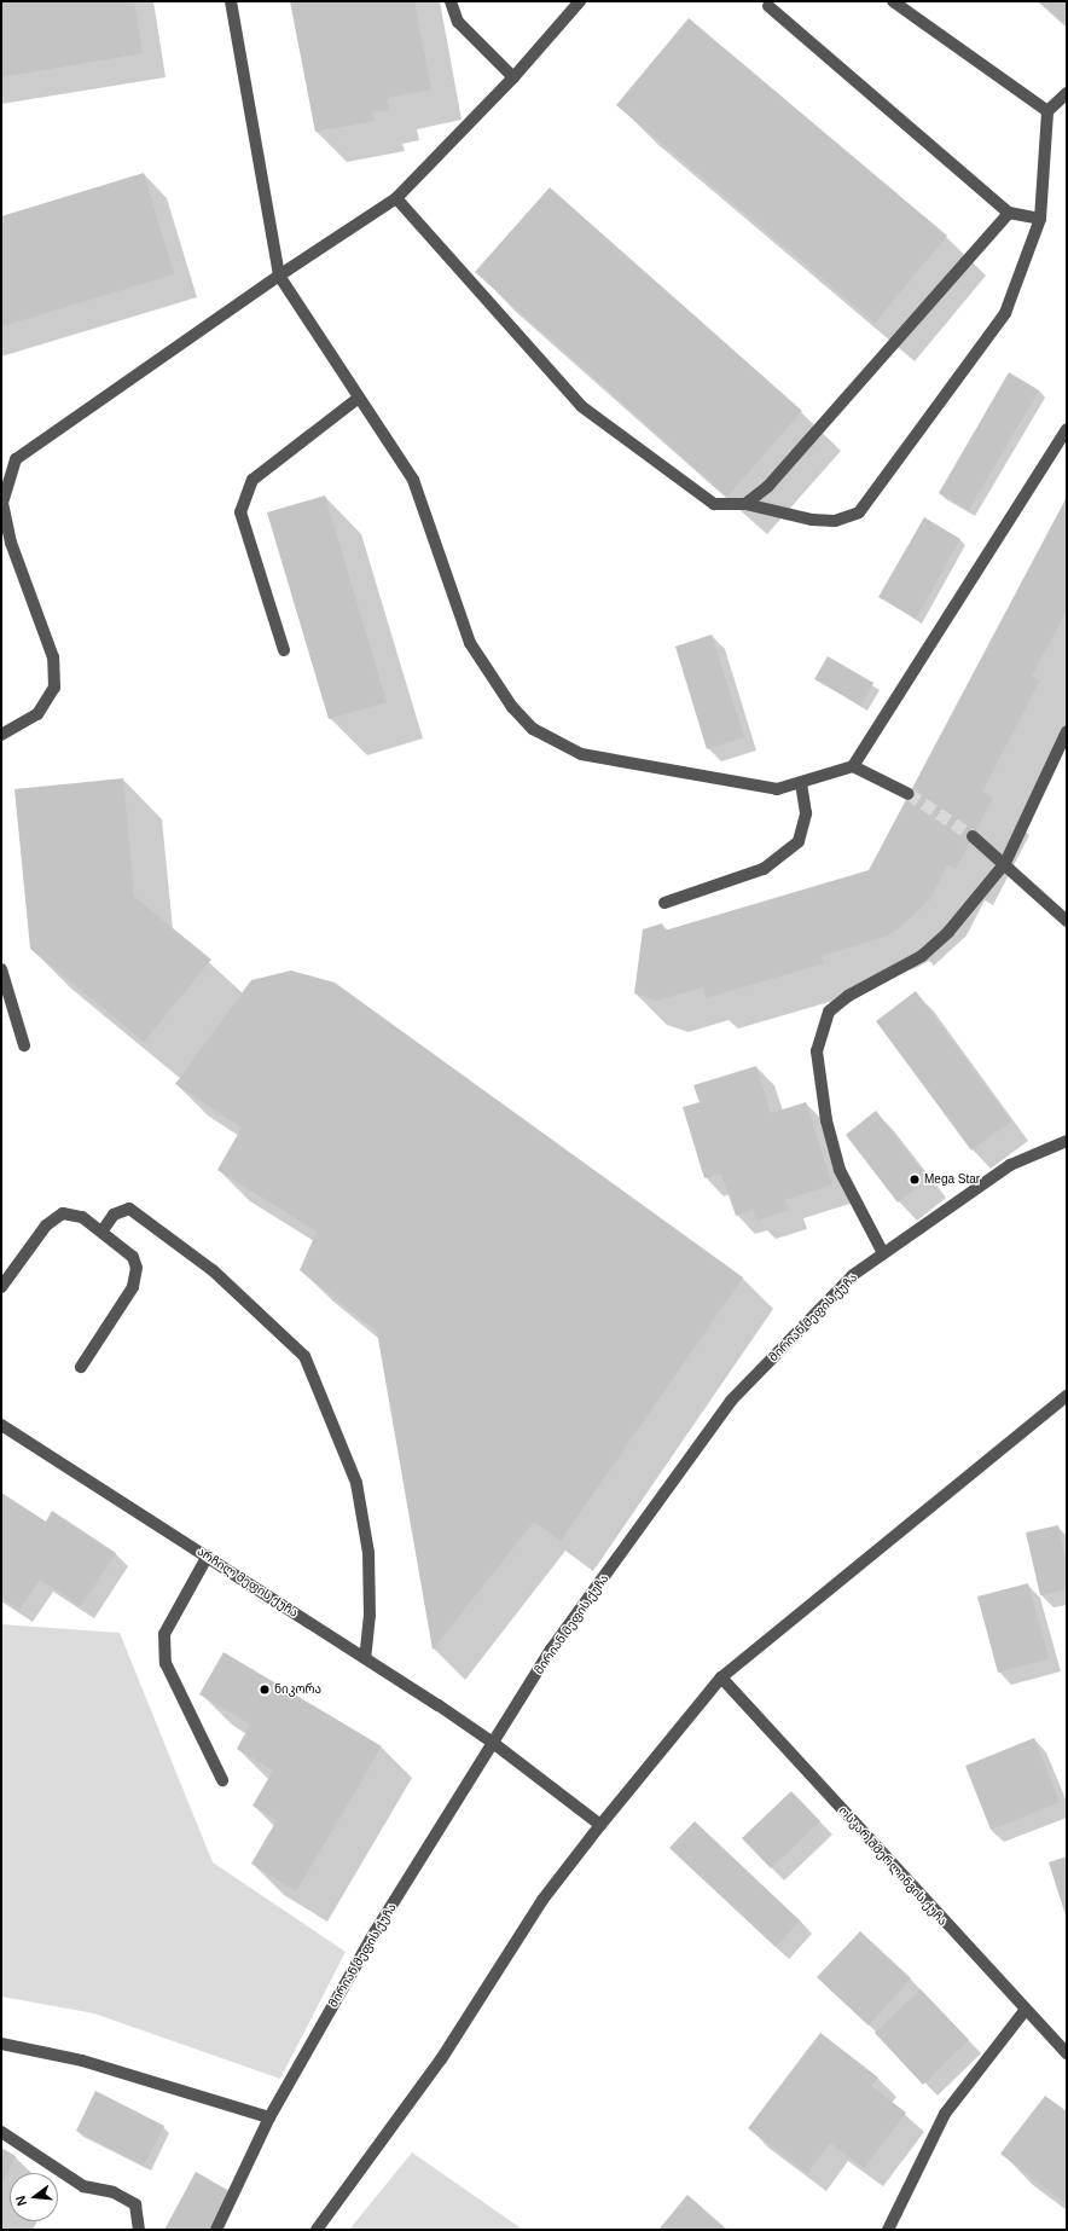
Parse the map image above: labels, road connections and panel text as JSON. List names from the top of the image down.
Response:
{
  "streets": {
    "street": ["მირიან მეფის ქუჩა", "არჩილ მეფის ქუჩა", "ოსკარ შმერლინგის ქუჩა"]
  },
  "crossings": [
    ["მირიან მეფის ქუჩა", "არჩილ მეფის ქუჩა"]
  ],
  "places": ["Mega Star", "ნიკორა"],
  "north": "left"
}
